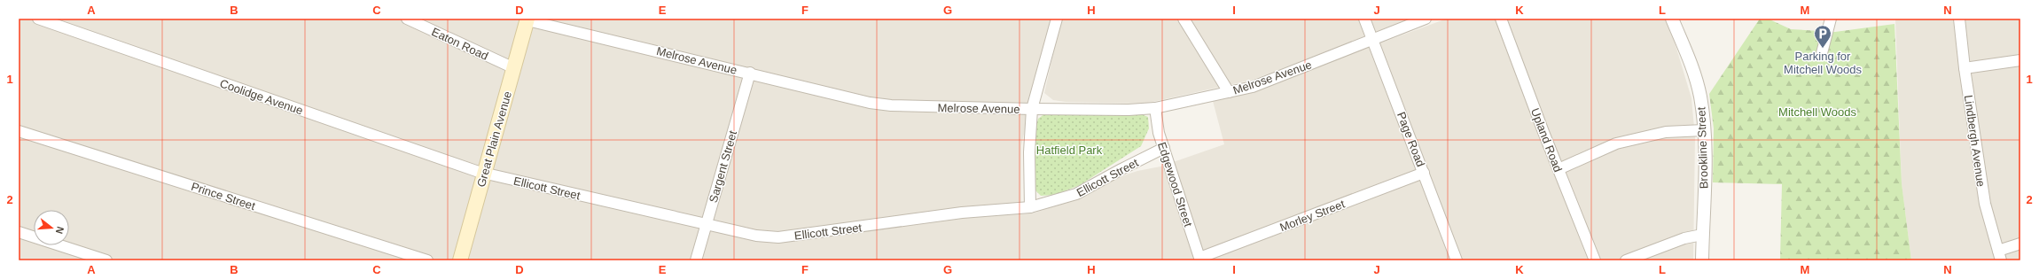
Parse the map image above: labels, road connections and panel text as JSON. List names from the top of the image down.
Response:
{
  "streets": {
    "main road": ["Great Plain Avenue"],
    "street": [
      "Eaton Road",
      "Melrose Avenue",
      "Coolidge Avenue",
      "Page Road",
      "Upland Road",
      "Lindbergh Avenue",
      "Brookline Street",
      "Sargent Street",
      "Ellicott Street",
      "Edgewood Street",
      "Prince Street",
      "Morley Street"
    ]
  },
  "crossings": [
    ["Eaton Road", "Great Plain Avenue"],
    ["Melrose Avenue", "Great Plain Avenue"],
    ["Melrose Avenue", "Page Road"],
    ["Melrose Avenue", "Sargent Street"],
    ["Melrose Avenue", "Edgewood Street"],
    ["Coolidge Avenue", "Great Plain Avenue"],
    ["Coolidge Avenue", "Ellicott Street"],
    ["Great Plain Avenue", "Ellicott Street"],
    ["Page Road", "Morley Street"],
    ["Sargent Street", "Ellicott Street"],
    ["Ellicott Street", "Edgewood Street"],
    ["Edgewood Street", "Morley Street"]
  ],
  "parks": ["Mitchell Woods", "Hatfield Park"],
  "places": {
    "parking": ["Parking for Mitchell Woods"]
  },
  "north": "right",
  "grid": {
    "columns": [
      "A",
      "B",
      "C",
      "D",
      "E",
      "F",
      "G",
      "H",
      "I",
      "J",
      "K",
      "L",
      "M",
      "N"
    ],
    "rows": ["1", "2"]
  }
}
